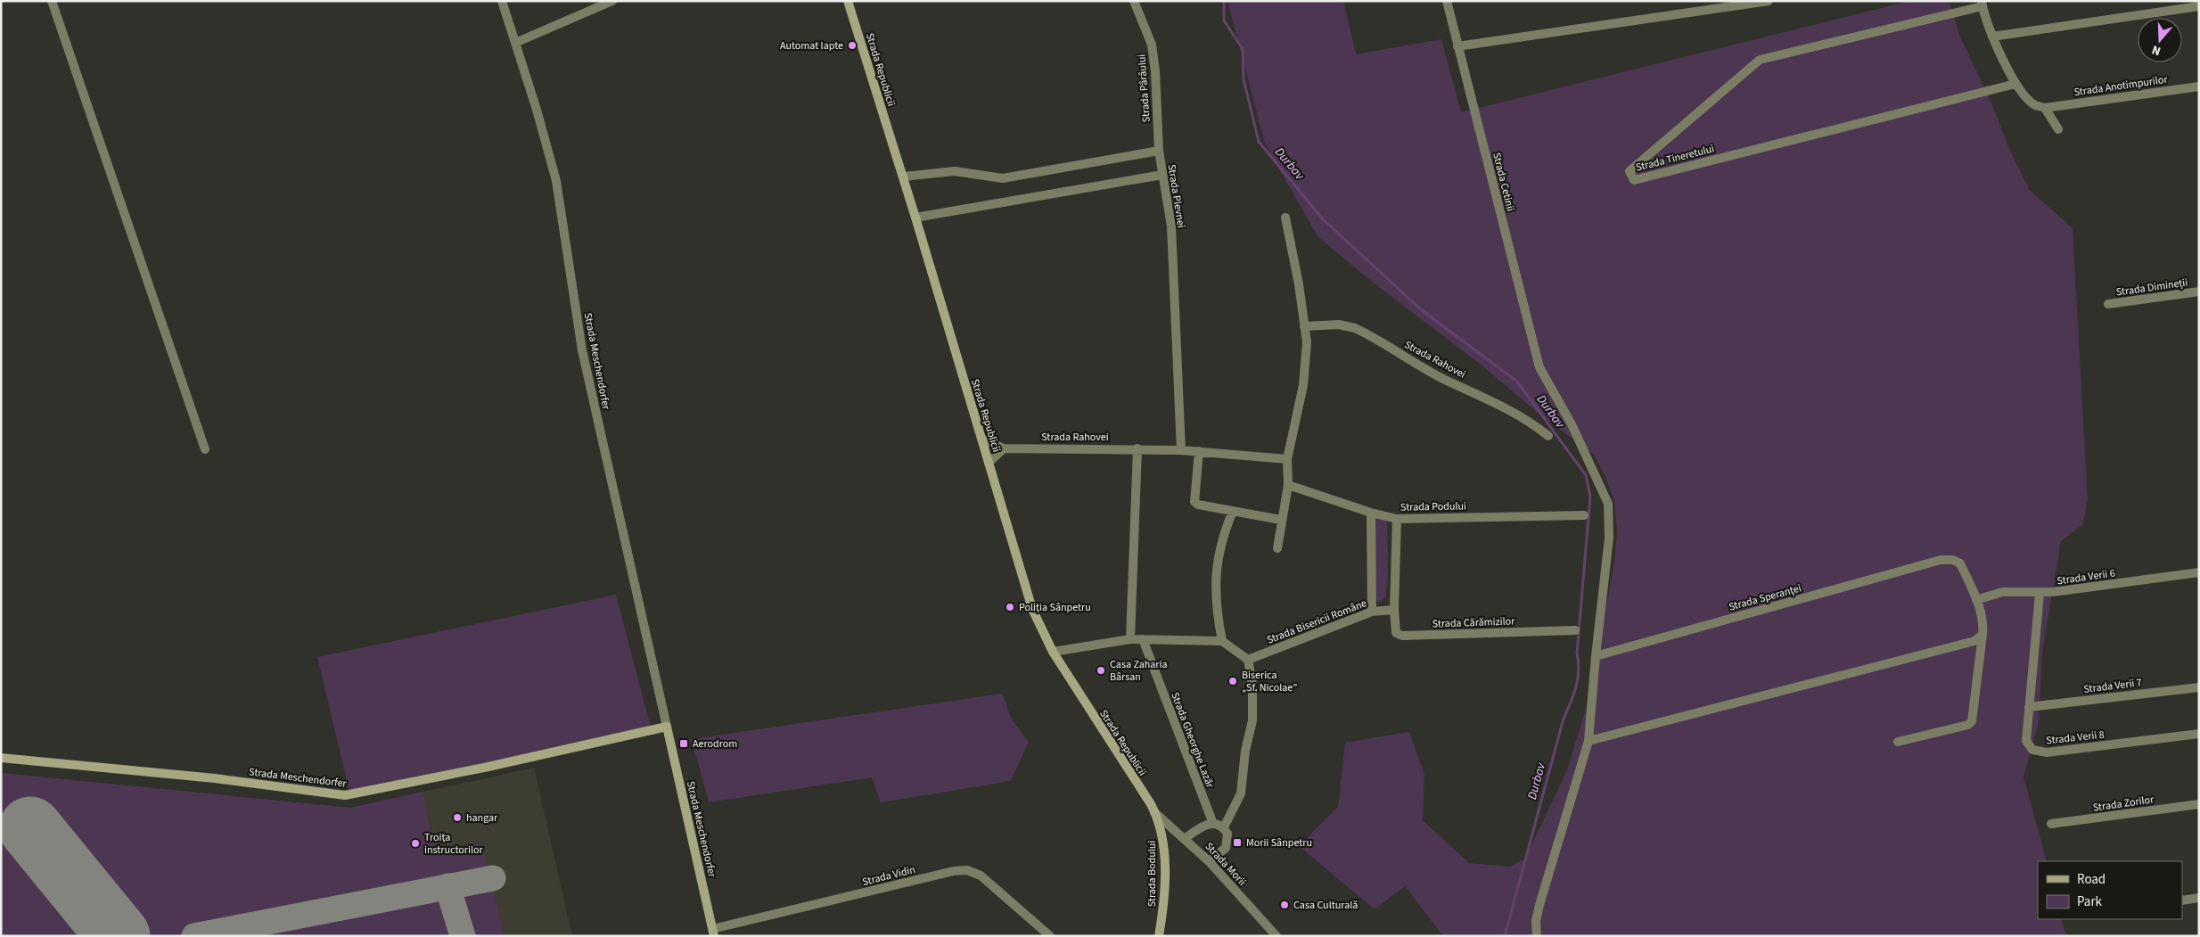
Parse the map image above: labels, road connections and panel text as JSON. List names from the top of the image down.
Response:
{
  "streets": {
    "main road": ["Strada Republicii", "Strada Meschendorfer", "Strada Bodului"],
    "street": [
      "Strada Anotimpurilor",
      "Strada Pârâului",
      "Strada Tineretului",
      "Strada Cetinii",
      "Strada Plevnei",
      "Strada Dimineții",
      "Strada Rahovei",
      "Strada Podului",
      "Strada Verii 6",
      "Strada Speranței",
      "Strada Bisericii Române",
      "Strada Cărămizilor",
      "Strada Verii 7",
      "Strada Verii 8",
      "Strada Gheorghe Lazăr",
      "Strada Zorilor",
      "Strada Morii",
      "Strada Vidin"
    ]
  },
  "crossings": [
    ["Strada Republicii", "Strada Plevnei"],
    ["Strada Republicii", "Strada Morii"],
    ["Strada Republicii", "Strada Bodului"],
    ["Strada Pârâului", "Strada Plevnei"],
    ["Strada Cetinii", "Strada Speranței"],
    ["Strada Plevnei", "Strada Rahovei"],
    ["Strada Meschendorfer", "Strada Vidin"],
    ["Strada Verii 6", "Strada Speranței"],
    ["Strada Verii 6", "Strada Verii 8"],
    ["Strada Bisericii Române", "Strada Cărămizilor"],
    ["Strada Verii 7", "Strada Verii 8"],
    ["Strada Morii", "Strada Bodului"]
  ],
  "water": ["Durbav"],
  "places": {
    "other": [
      "Automat lapte",
      "Poliția Sânpetru",
      "Casa Zaharia Bârsan",
      "Biserica „Sf. Nicolae”",
      "hangar",
      "Troița instructorilor",
      "Casa Culturală"
    ],
    "transit": ["Aerodrom", "Morii Sânpetru"]
  },
  "legend": ["Road", "Park"],
  "north": "bottom"
}
